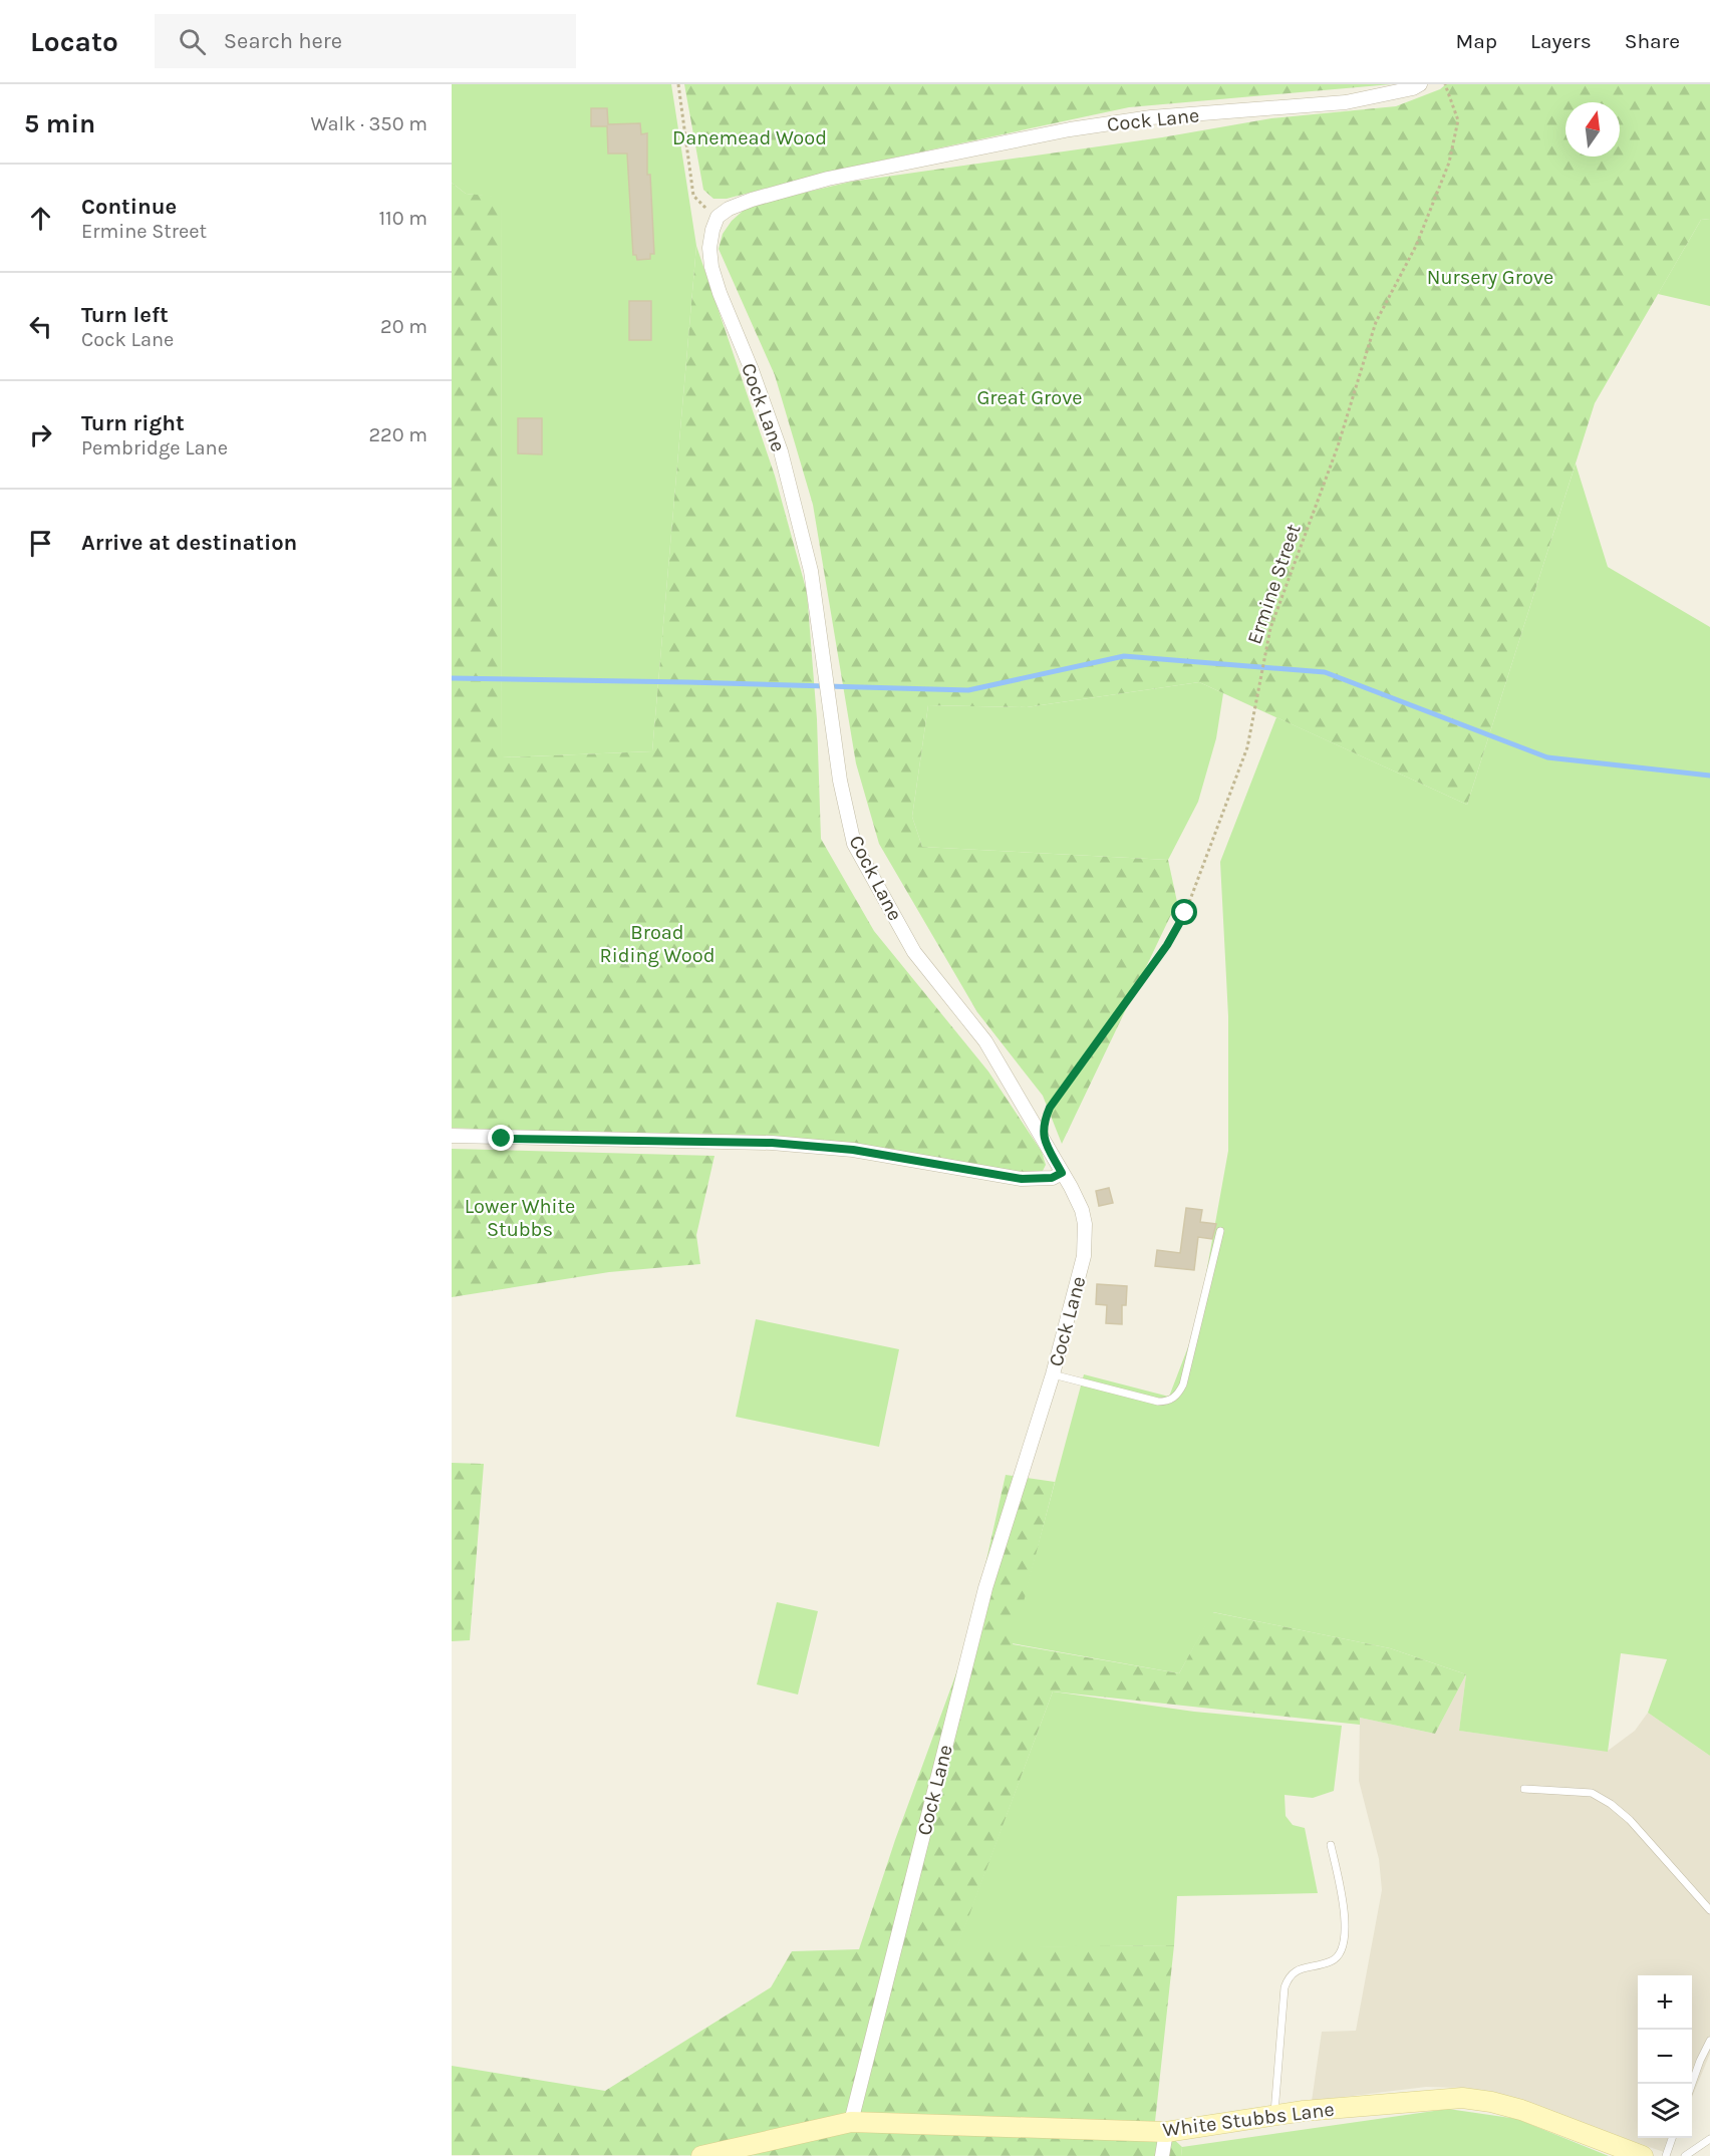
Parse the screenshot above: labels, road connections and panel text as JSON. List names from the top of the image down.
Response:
{
  "streets": {
    "street": ["Cock Lane", "White Stubbs Lane"],
    "path": ["Ermine Street"]
  },
  "crossings": [
    ["Cock Lane", "Ermine Street"],
    ["Cock Lane", "White Stubbs Lane"]
  ],
  "parks": [
    "Danemead Wood",
    "Nursery Grove",
    "Great Grove",
    "Broad Riding Wood",
    "Lower White Stubbs"
  ],
  "north": "top",
  "page": {
    "header": "Locato",
    "search": "Search here",
    "nav": ["Map", "Layers", "Share"],
    "heading": ["5 min", "Walk · 350 m"],
    "list": [
      ["Continue", "Ermine Street", "110 m"],
      ["Turn left", "Cock Lane", "20 m"],
      ["Turn right", "Pembridge Lane", "220 m"],
      "Arrive at destination"
    ],
    "map_buttons": ["+", "−"]
  }
}
